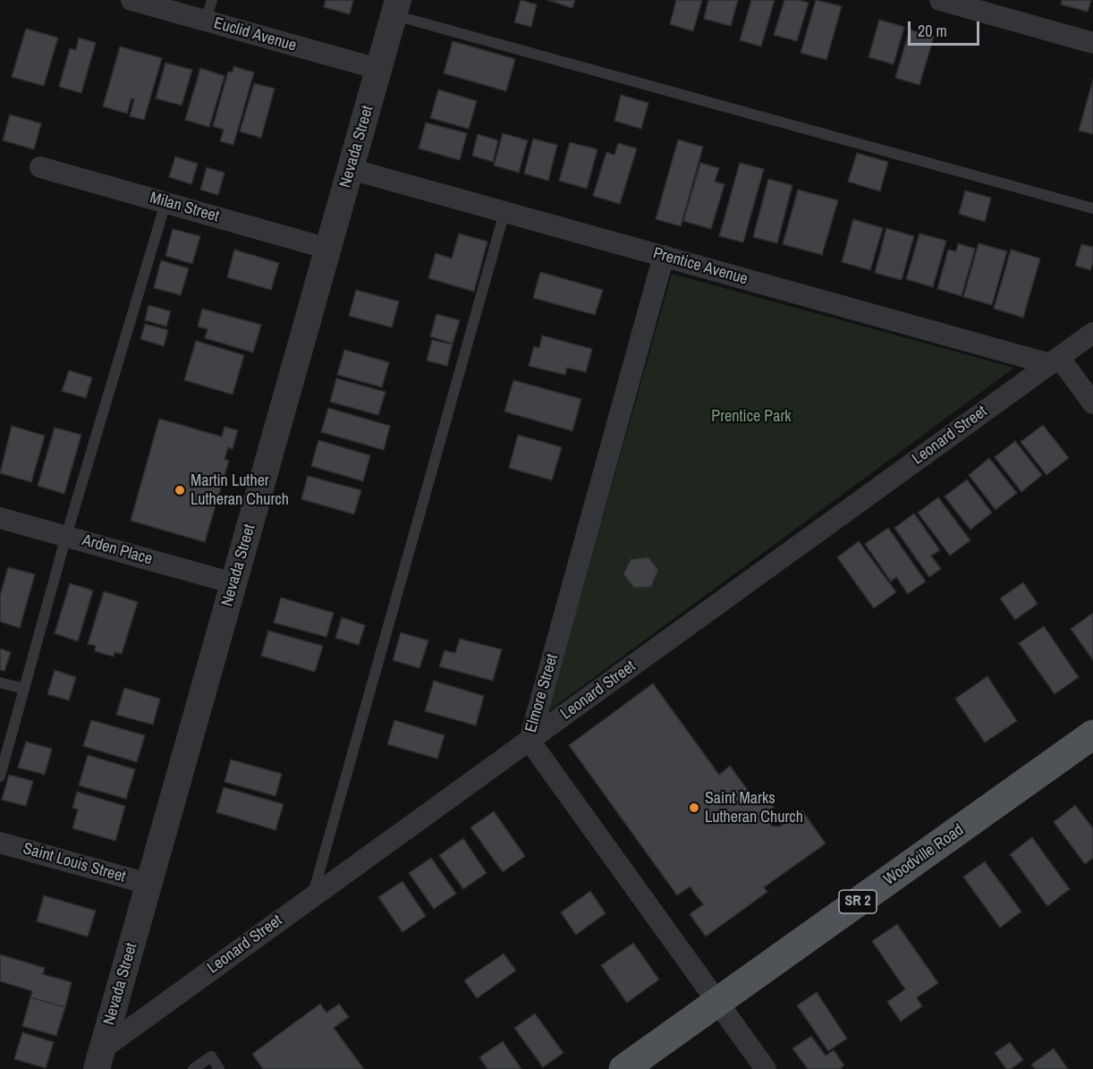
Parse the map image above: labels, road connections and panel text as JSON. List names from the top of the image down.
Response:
{
  "streets": {
    "main road": ["Woodville Road", "SR 2"],
    "street": [
      "Euclid Avenue",
      "Nevada Street",
      "Milan Street",
      "Prentice Avenue",
      "Leonard Street",
      "Arden Place",
      "Elmore Street",
      "Saint Louis Street"
    ]
  },
  "crossings": [
    ["Euclid Avenue", "Nevada Street"],
    ["Nevada Street", "Milan Street"],
    ["Nevada Street", "Prentice Avenue"],
    ["Nevada Street", "Leonard Street"],
    ["Nevada Street", "Arden Place"],
    ["Nevada Street", "Saint Louis Street"],
    ["Prentice Avenue", "Leonard Street"],
    ["Prentice Avenue", "Elmore Street"],
    ["Leonard Street", "Elmore Street"],
    ["Elmore Street", "Woodville Road"]
  ],
  "parks": ["Prentice Park"],
  "places": ["Martin Luther Lutheran Church", "Saint Marks Lutheran Church"],
  "scale_bar": "20 m"
}
